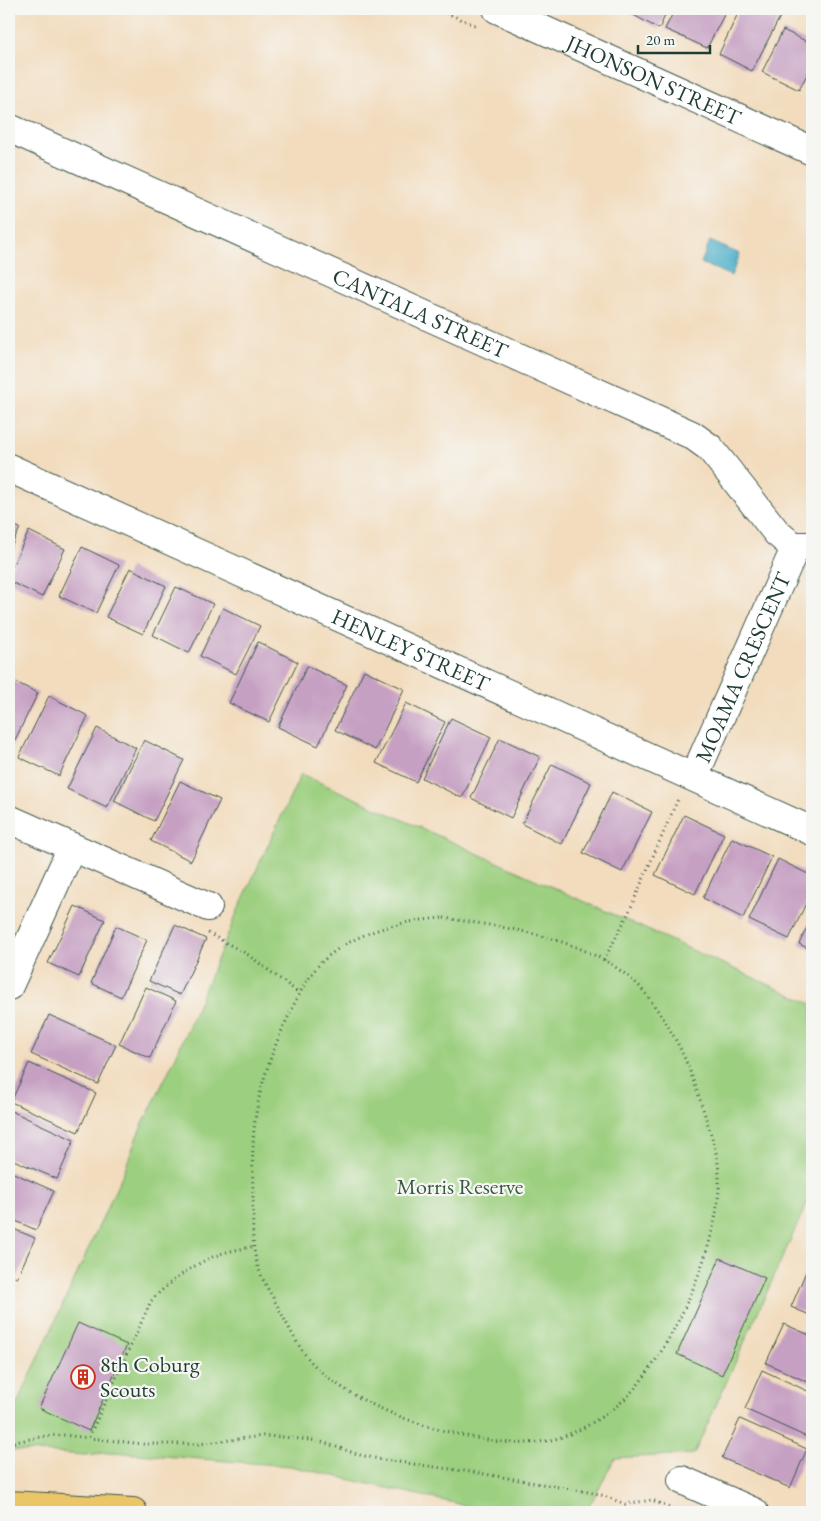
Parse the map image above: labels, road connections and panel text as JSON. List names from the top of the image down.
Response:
{
  "streets": {
    "street": [
      "JHONSON STREET",
      "CANTALA STREET",
      "HENLEY STREET",
      "MOAMA CRESCENT"
    ]
  },
  "crossings": [
    ["CANTALA STREET", "MOAMA CRESCENT"],
    ["HENLEY STREET", "MOAMA CRESCENT"]
  ],
  "parks": ["Morris Reserve"],
  "places": {
    "building": ["8th Coburg Scouts"]
  },
  "scale_bar": "20 m"
}
